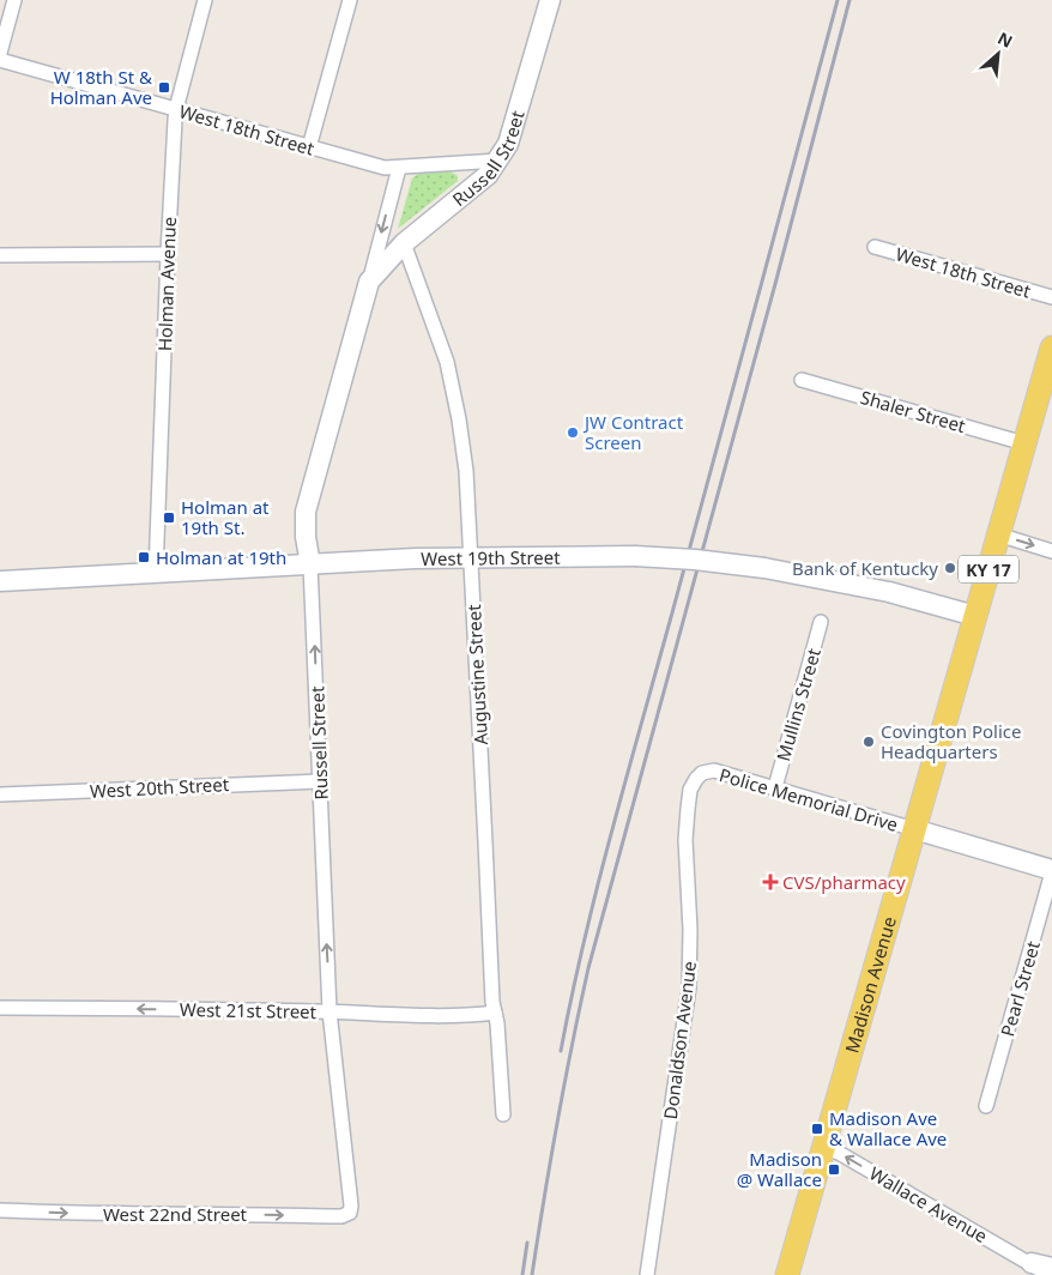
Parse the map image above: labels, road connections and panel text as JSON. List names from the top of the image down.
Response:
{
  "streets": {
    "main road": ["KY 17", "Madison Avenue"],
    "street": [
      "West 18th Street",
      "Russell Street",
      "Holman Avenue",
      "Shaler Street",
      "West 19th Street",
      "Augustine Street",
      "Mullins Street",
      "West 20th Street",
      "Police Memorial Drive",
      "Pearl Street",
      "West 21st Street",
      "Donaldson Avenue",
      "Wallace Avenue",
      "West 22nd Street"
    ]
  },
  "crossings": [
    ["West 18th Street", "Russell Street"],
    ["West 18th Street", "Holman Avenue"],
    ["Russell Street", "West 19th Street"],
    ["Russell Street", "Augustine Street"],
    ["Russell Street", "West 20th Street"],
    ["Russell Street", "West 21st Street"],
    ["Russell Street", "West 22nd Street"],
    ["Holman Avenue", "West 19th Street"],
    ["Shaler Street", "Madison Avenue"],
    ["West 19th Street", "Augustine Street"],
    ["West 19th Street", "Madison Avenue"],
    ["Augustine Street", "West 21st Street"],
    ["Mullins Street", "Police Memorial Drive"],
    ["Police Memorial Drive", "Madison Avenue"],
    ["Police Memorial Drive", "Donaldson Avenue"],
    ["Madison Avenue", "Wallace Avenue"]
  ],
  "one_way": ["West 21st Street", "Wallace Avenue", "West 22nd Street"],
  "places": {
    "transit": [
      "W 18th St & Holman Ave",
      "Holman at 19th St.",
      "Holman at 19th",
      "Madison Ave & Wallace Ave",
      "Madison @ Wallace"
    ],
    "other": ["JW Contract Screen", "Bank of Kentucky", "Covington Police Headquarters"],
    "health": ["CVS/pharmacy"]
  },
  "north": "top right"
}
